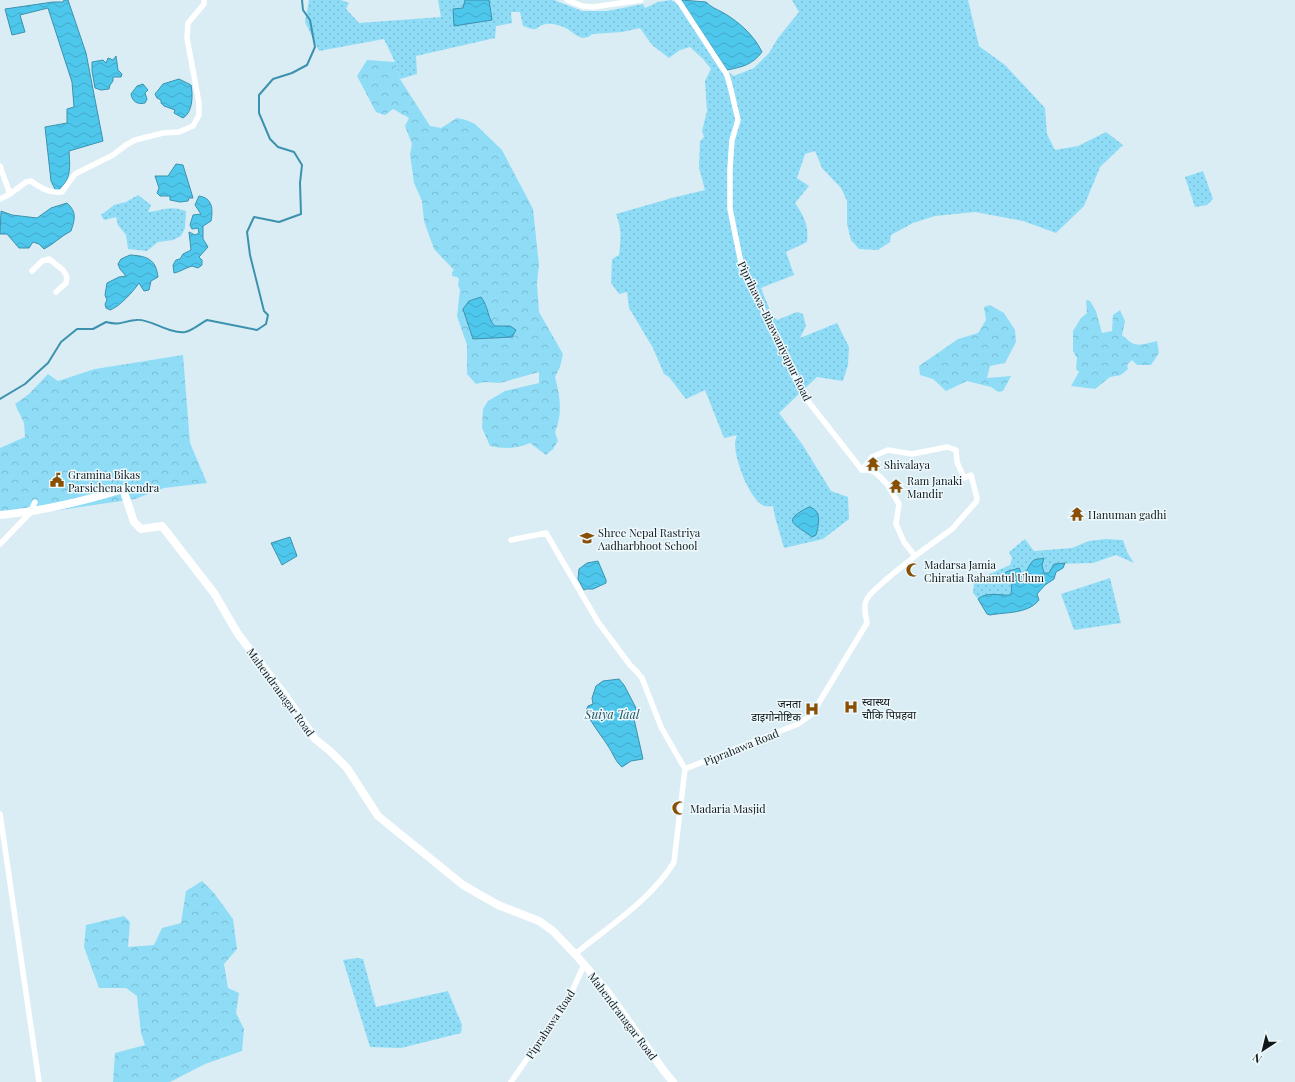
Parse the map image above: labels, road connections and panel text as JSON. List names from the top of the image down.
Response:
{
  "streets": {
    "street": ["Piprihawa-Bhawaniyapur Road", "Mahendranagar Road", "Piprahawa Road"]
  },
  "crossings": [
    ["Mahendranagar Road", "Piprahawa Road"]
  ],
  "water": ["Suiya Taal"],
  "places": {
    "temple": ["Shivalaya", "Ram Janaki Mandir", "Hanuman gadhi"],
    "public building": ["Gramina Bikas Parsichena kendra"],
    "school or university": ["Shree Nepal Rastriya Aadharbhoot School"],
    "mosque": ["Madarsa Jamia Chiratia Rahamtul Ulum", "Madaria Masjid"],
    "hospital": ["स्वास्थ्य चाैकि पिप्रहवा", "जनता डाइगोनोष्टिक"]
  },
  "north": "bottom left"
}
